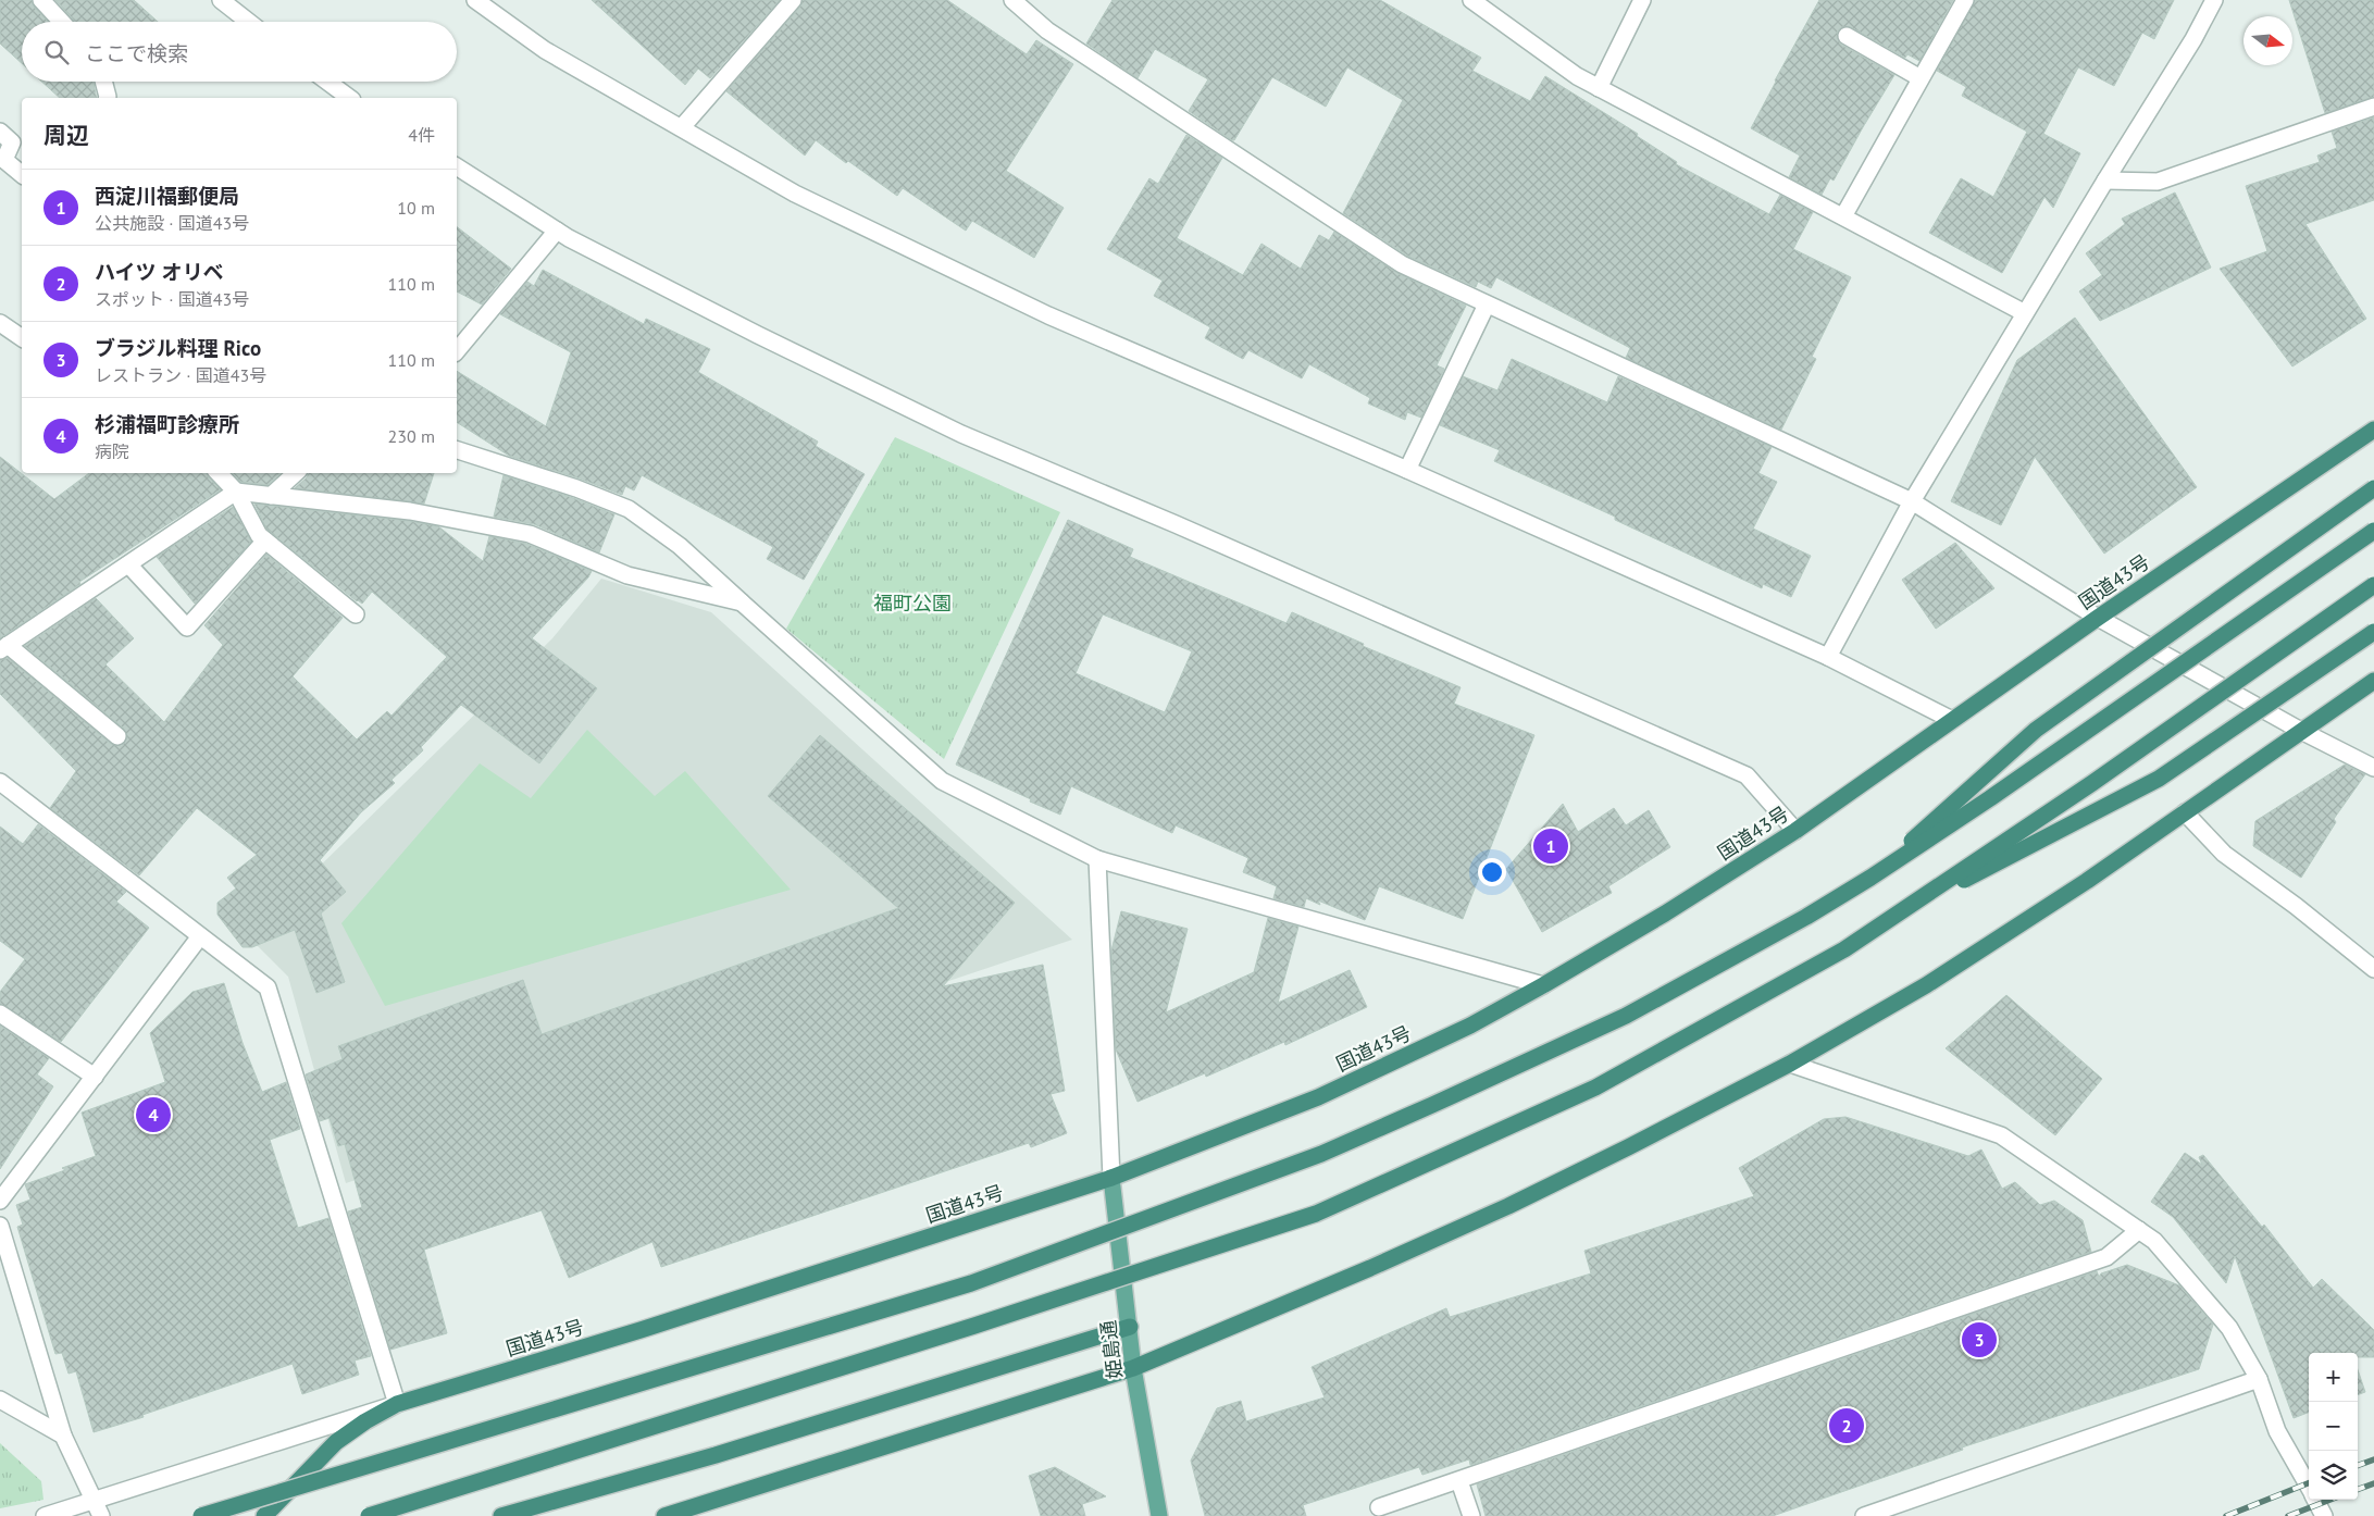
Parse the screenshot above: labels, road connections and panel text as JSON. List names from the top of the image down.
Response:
{
  "streets": {
    "highway": ["国道43号"],
    "main road": ["姫島通"]
  },
  "crossings": [
    ["国道43号", "姫島通"]
  ],
  "parks": ["福町公園"],
  "north": "right",
  "page": {
    "search": "ここで検索",
    "heading": ["周辺", "4件"],
    "list": [
      {
        "mark": "1",
        "name": "西淀川福郵便局",
        "note": "公共施設 · 国道43号",
        "value": "10 m"
      },
      {
        "mark": "2",
        "name": "ハイツ オリベ",
        "note": "スポット · 国道43号",
        "value": "110 m"
      },
      {
        "mark": "3",
        "name": "ブラジル料理 Rico",
        "note": "レストラン · 国道43号",
        "value": "110 m"
      },
      {
        "mark": "4",
        "name": "杉浦福町診療所",
        "note": "病院",
        "value": "230 m"
      }
    ],
    "pins": [
      "1",
      "4",
      "3",
      "2"
    ],
    "map_buttons": ["+", "−"]
  }
}
